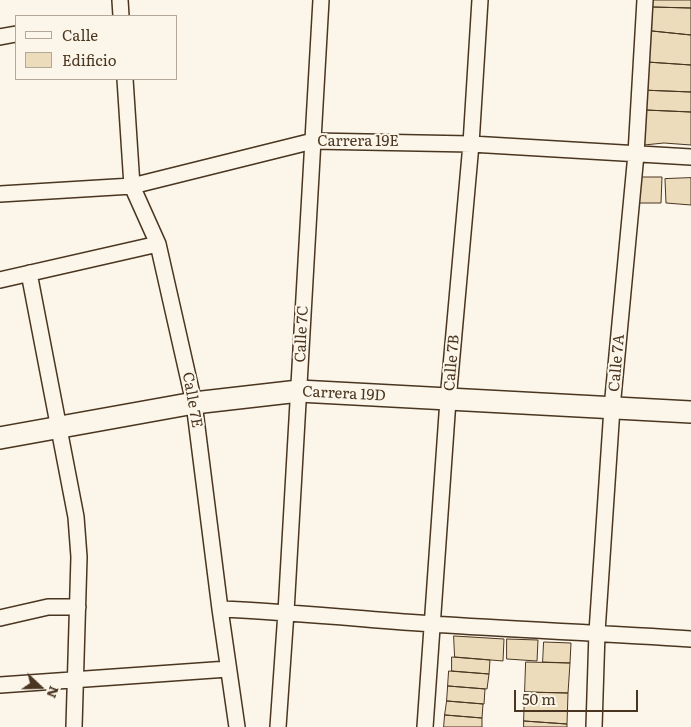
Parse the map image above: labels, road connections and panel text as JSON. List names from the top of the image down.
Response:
{
  "streets": {
    "street": [
      "Carrera 19E",
      "Calle 7C",
      "Calle 7B",
      "Calle 7A",
      "Carrera 19D",
      "Calle 7E"
    ]
  },
  "crossings": [
    ["Carrera 19E", "Calle 7C"],
    ["Carrera 19E", "Calle 7B"],
    ["Carrera 19E", "Calle 7A"],
    ["Carrera 19E", "Calle 7E"],
    ["Calle 7C", "Carrera 19D"],
    ["Calle 7B", "Carrera 19D"],
    ["Calle 7A", "Carrera 19D"],
    ["Carrera 19D", "Calle 7E"]
  ],
  "legend": ["Calle", "Edificio"],
  "scale_bar": "50 m",
  "north": "right"
}
